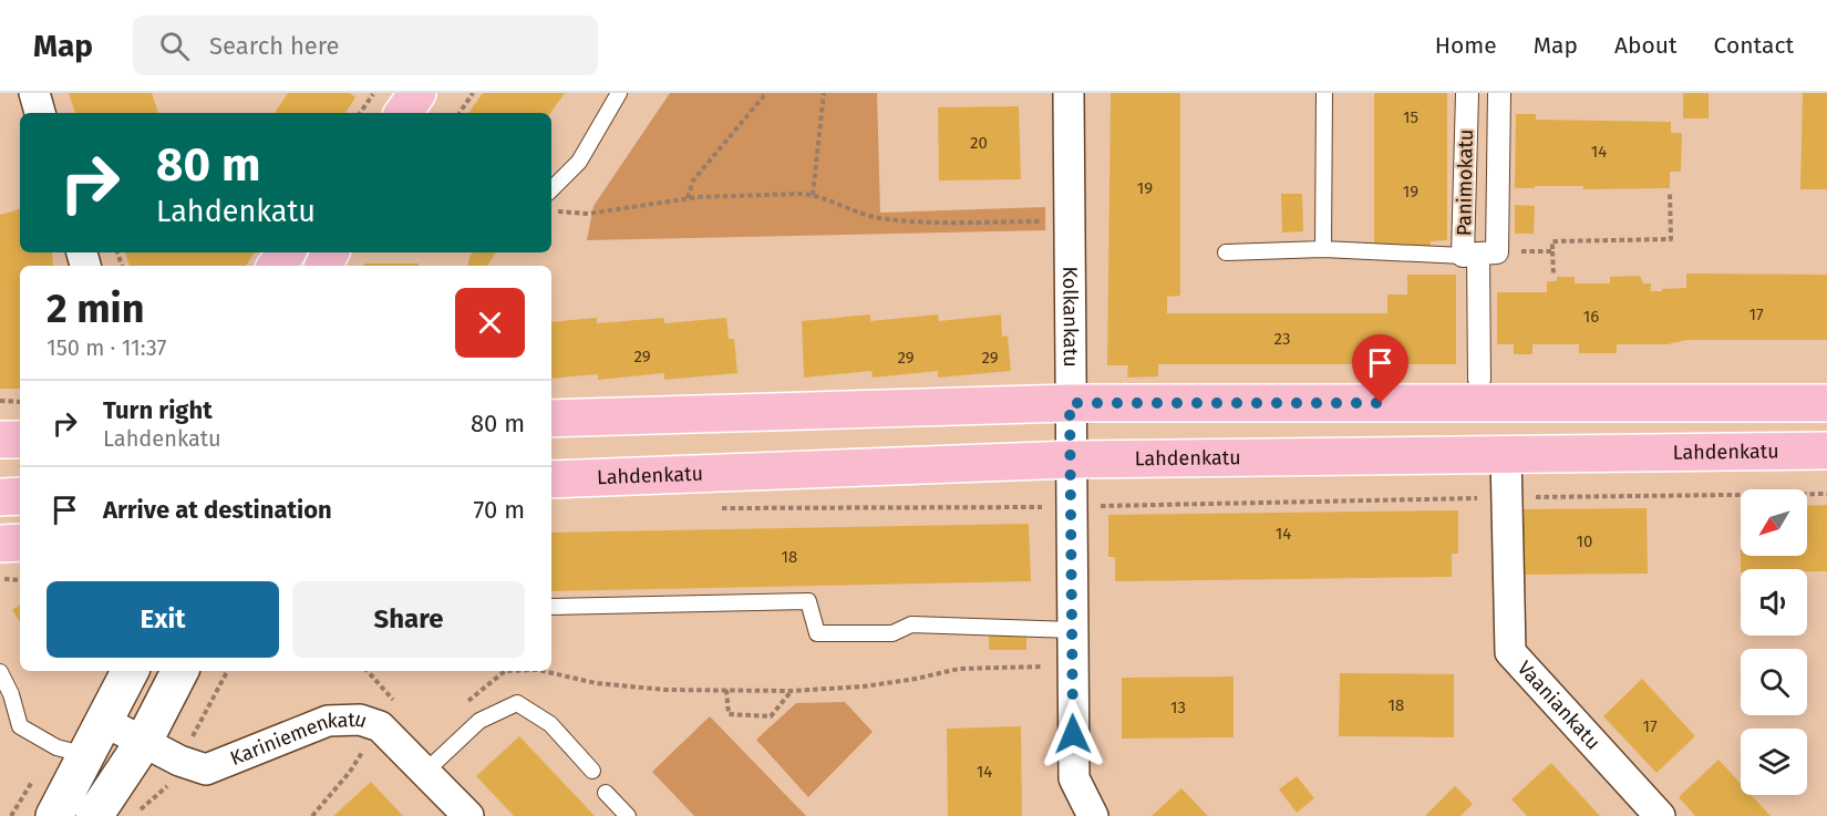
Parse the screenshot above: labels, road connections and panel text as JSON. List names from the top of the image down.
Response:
{
  "streets": {
    "main road": ["Lahdenkatu"],
    "street": [
      "Panimokatu",
      "Kolkankatu",
      "Vaaniankatu",
      "Kariniemenkatu"
    ]
  },
  "crossings": [
    ["Kolkankatu", "Lahdenkatu"],
    ["Lahdenkatu", "Vaaniankatu"]
  ],
  "house_numbers": [
    "15",
    "20",
    "14",
    "19",
    "19",
    "17",
    "16",
    "23",
    "29",
    "29",
    "29",
    "14",
    "10",
    "18",
    "18",
    "13",
    "17",
    "14"
  ],
  "north": "bottom left",
  "page": {
    "header": "Map",
    "search": "Search here",
    "nav": [
      "Home",
      "Map",
      "About",
      "Contact"
    ],
    "turn": ["80 m", "Lahdenkatu"],
    "heading": ["2 min", "150 m · 11:37"],
    "list": [
      {
        "name": "Turn right",
        "note": "Lahdenkatu",
        "value": "80 m"
      },
      {
        "name": "Arrive at destination",
        "value": "70 m"
      }
    ],
    "buttons": ["Exit", "Share"]
  }
}
